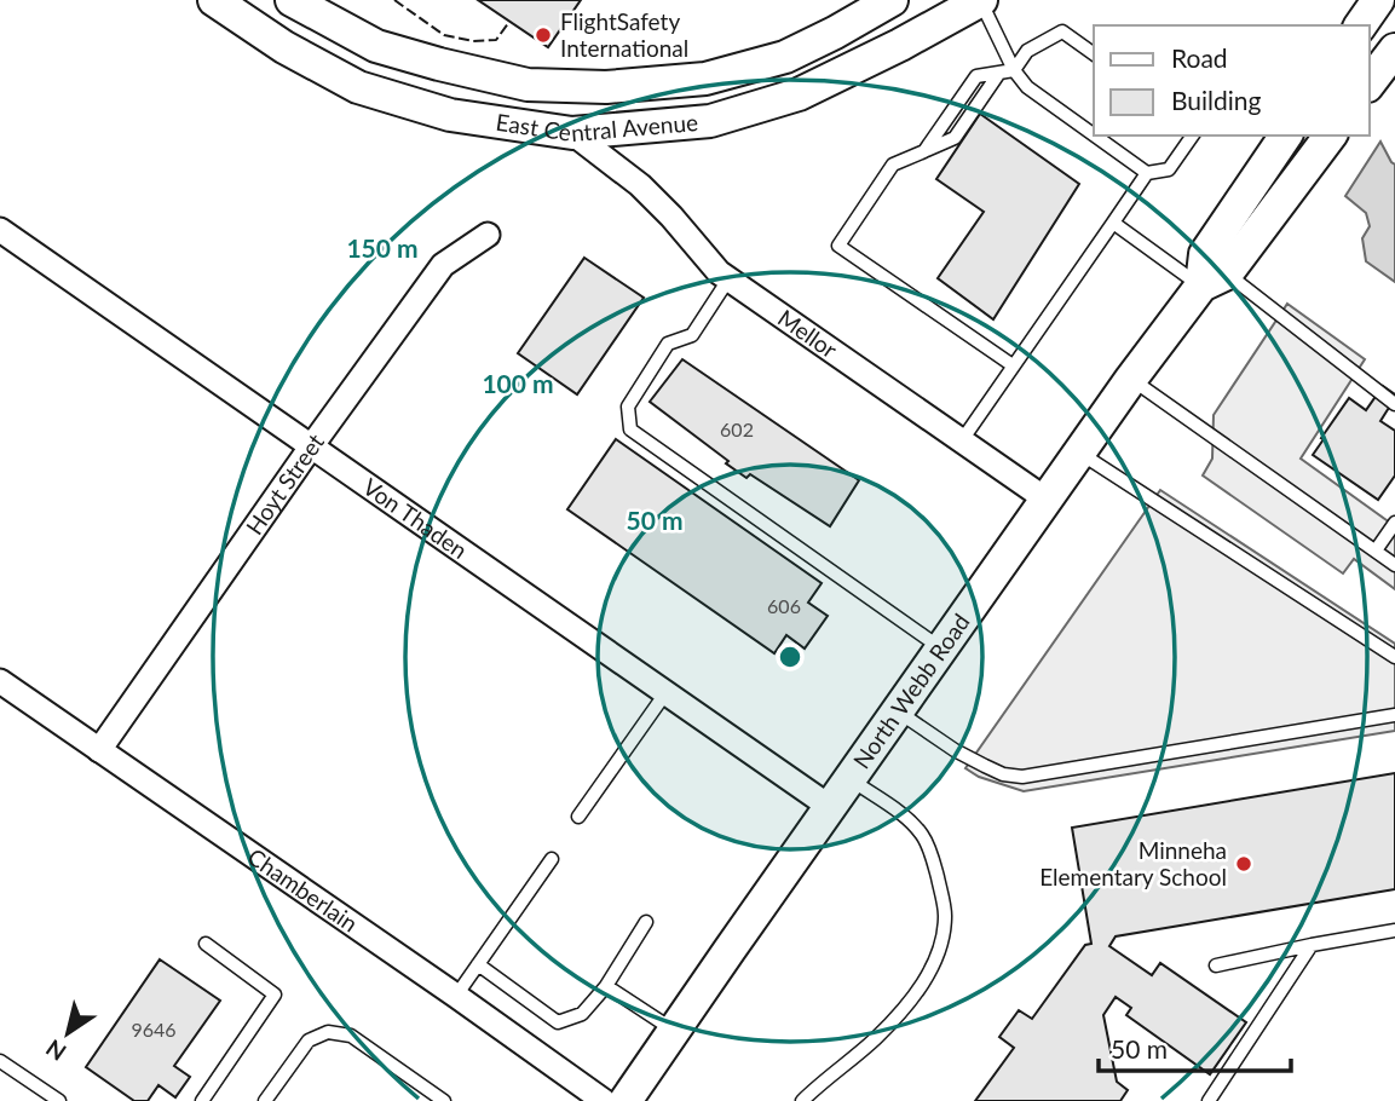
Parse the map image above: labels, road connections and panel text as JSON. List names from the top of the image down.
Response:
{
  "streets": {
    "main road": ["East Central Avenue", "North Webb Road"],
    "street": [
      "Mellor",
      "Hoyt Street",
      "Von Thaden",
      "Chamberlain"
    ]
  },
  "crossings": [
    ["East Central Avenue", "Mellor"],
    ["Mellor", "North Webb Road"],
    ["Hoyt Street", "Von Thaden"],
    ["Hoyt Street", "Chamberlain"],
    ["Von Thaden", "North Webb Road"]
  ],
  "places": ["FlightSafety International", "Minneha Elementary School"],
  "house_numbers": ["602", "606", "9646"],
  "legend": ["Road", "Building"],
  "scale_bar": "50 m",
  "north": "bottom left",
  "rings": ["150 m", "100 m", "50 m"]
}
